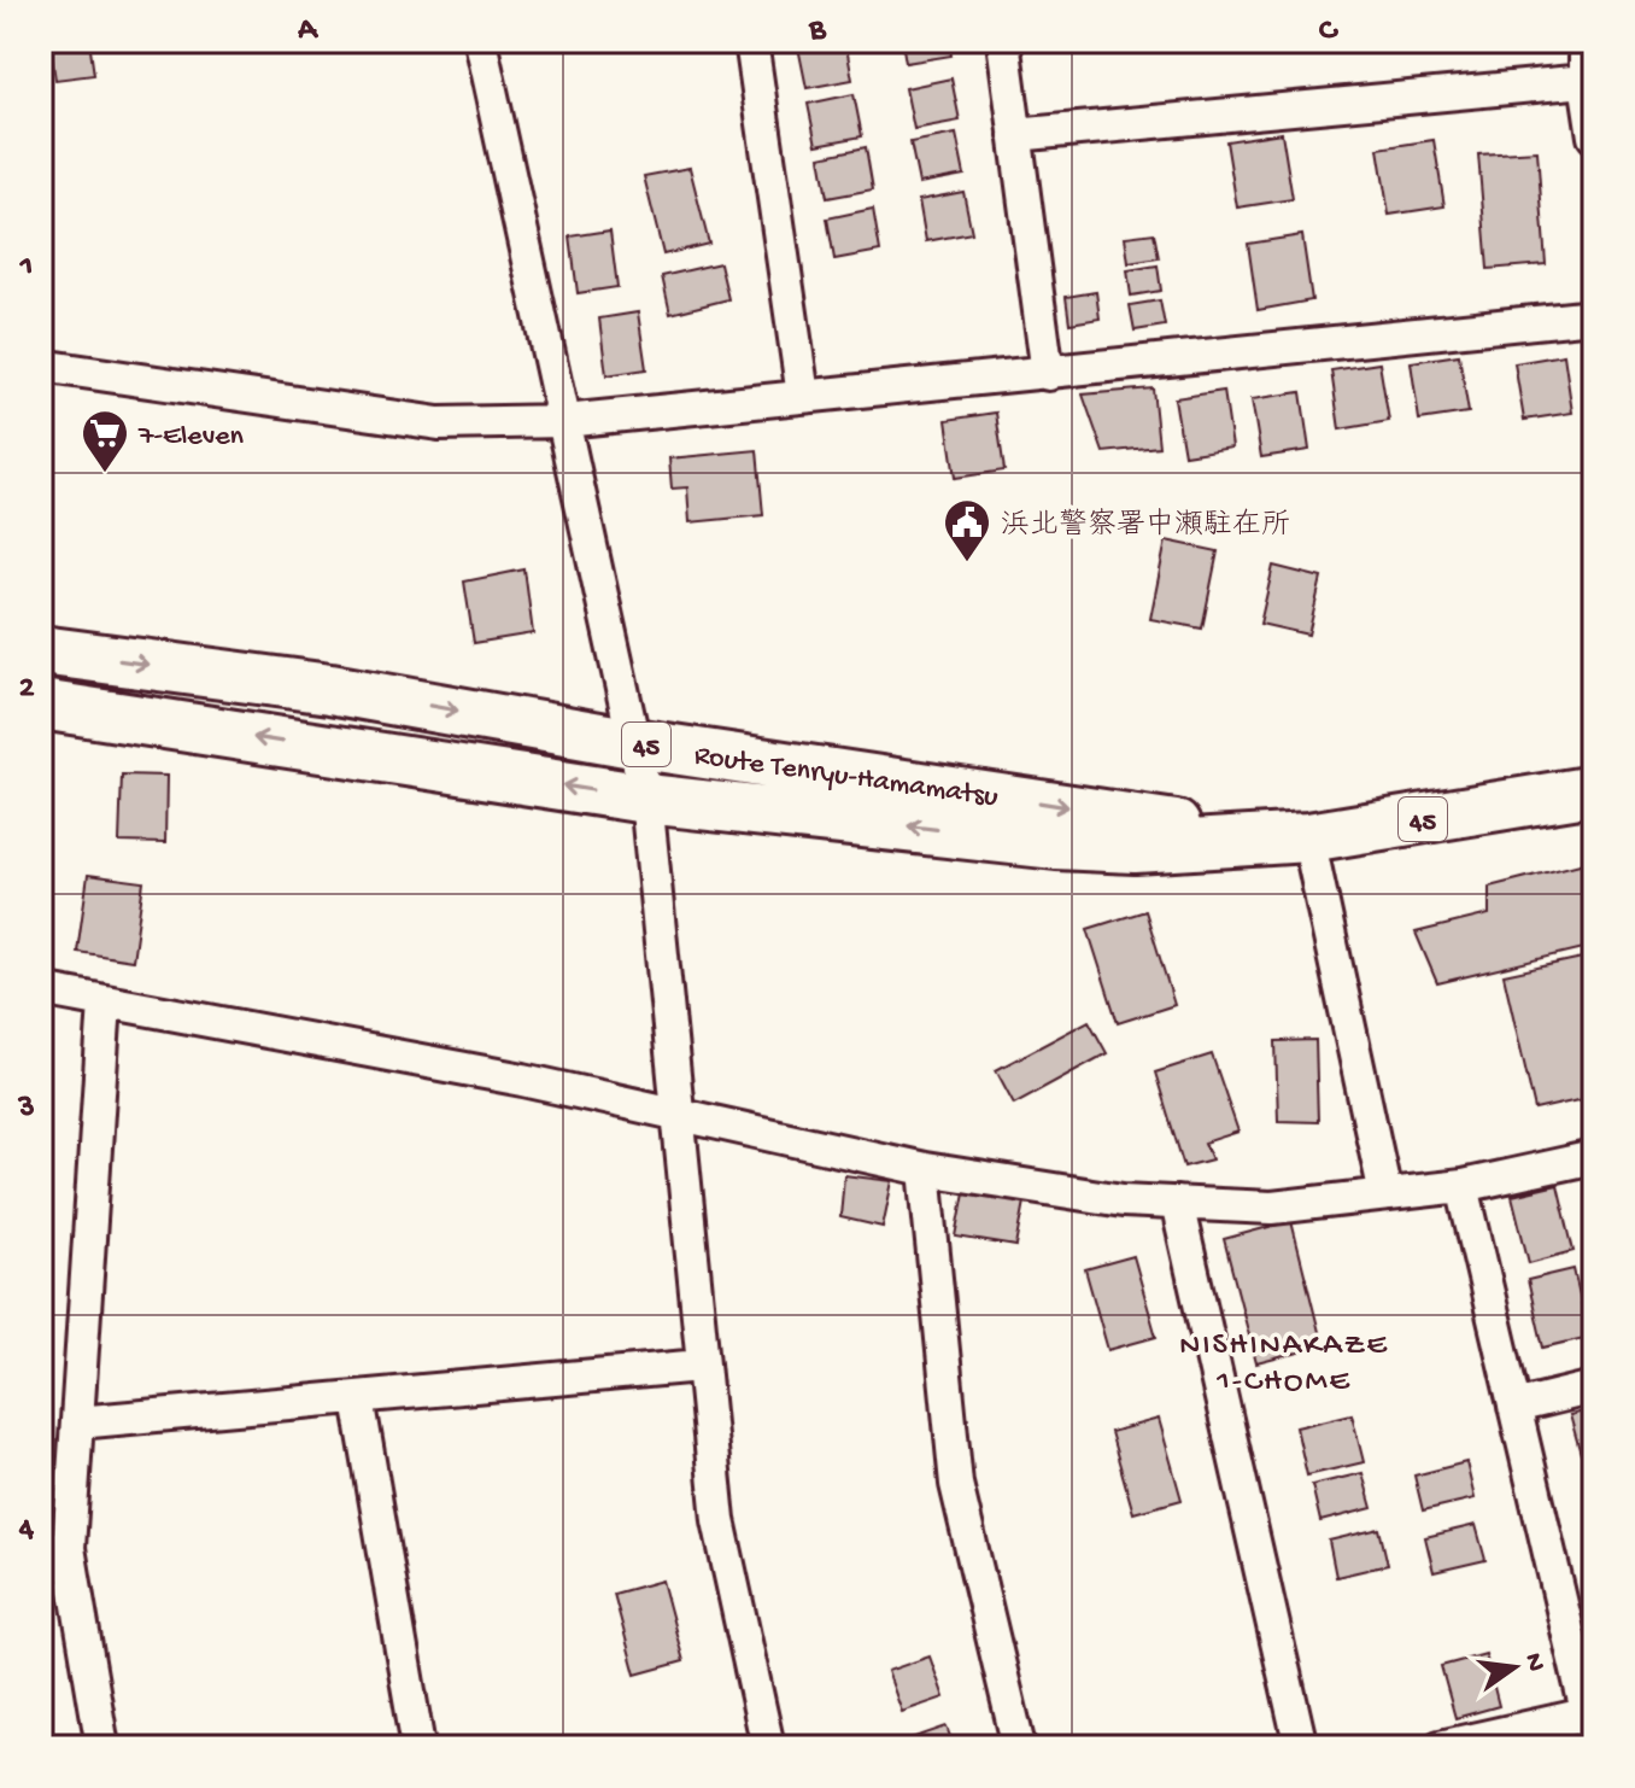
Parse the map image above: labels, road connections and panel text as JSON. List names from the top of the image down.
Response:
{
  "streets": {
    "main road": ["45", "Route Tenryu-Hamamatsu"]
  },
  "districts": ["NISHINAKAZE 1-CHOME"],
  "places": {
    "supermarket": ["7-Eleven"],
    "public building": ["浜北警察署中瀬駐在所"]
  },
  "north": "right",
  "grid": {
    "columns": ["A", "B", "C"],
    "rows": [
      "1",
      "2",
      "3",
      "4"
    ]
  }
}
